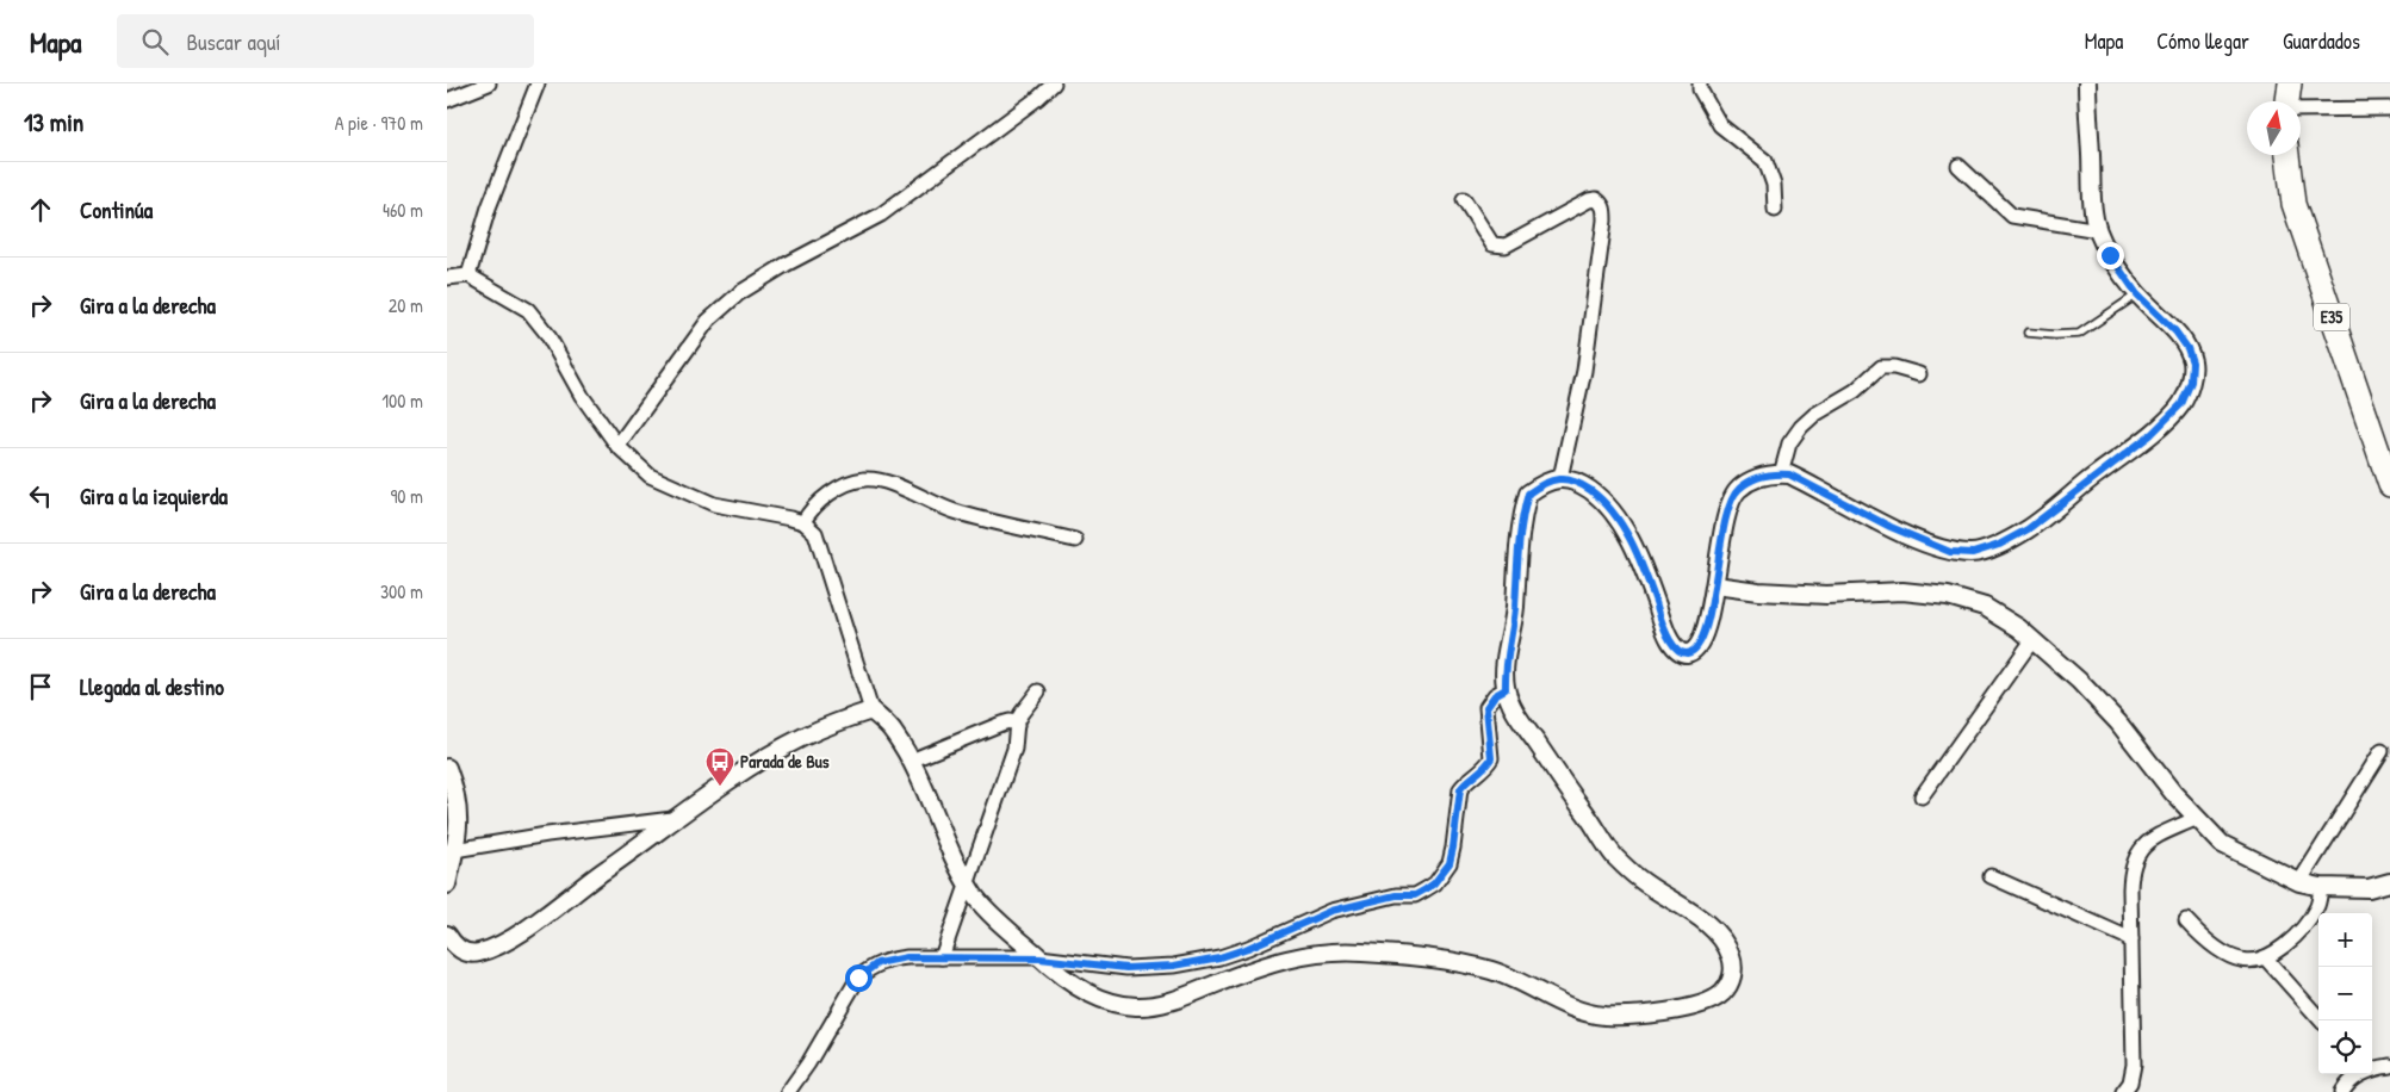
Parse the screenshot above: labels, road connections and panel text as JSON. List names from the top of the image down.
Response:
{
  "streets": {
    "highway": ["E35"]
  },
  "places": {
    "bus stop": ["Parada de Bus"]
  },
  "north": "top",
  "page": {
    "header": "Mapa",
    "search": "Buscar aquí",
    "nav": ["Mapa", "Cómo llegar", "Guardados"],
    "heading": ["13 min", "A pie · 970 m"],
    "list": [
      ["Continúa", "460 m"],
      ["Gira a la derecha", "20 m"],
      ["Gira a la derecha", "100 m"],
      ["Gira a la izquierda", "90 m"],
      ["Gira a la derecha", "300 m"],
      "Llegada al destino"
    ],
    "map_buttons": ["+", "−"]
  }
}
